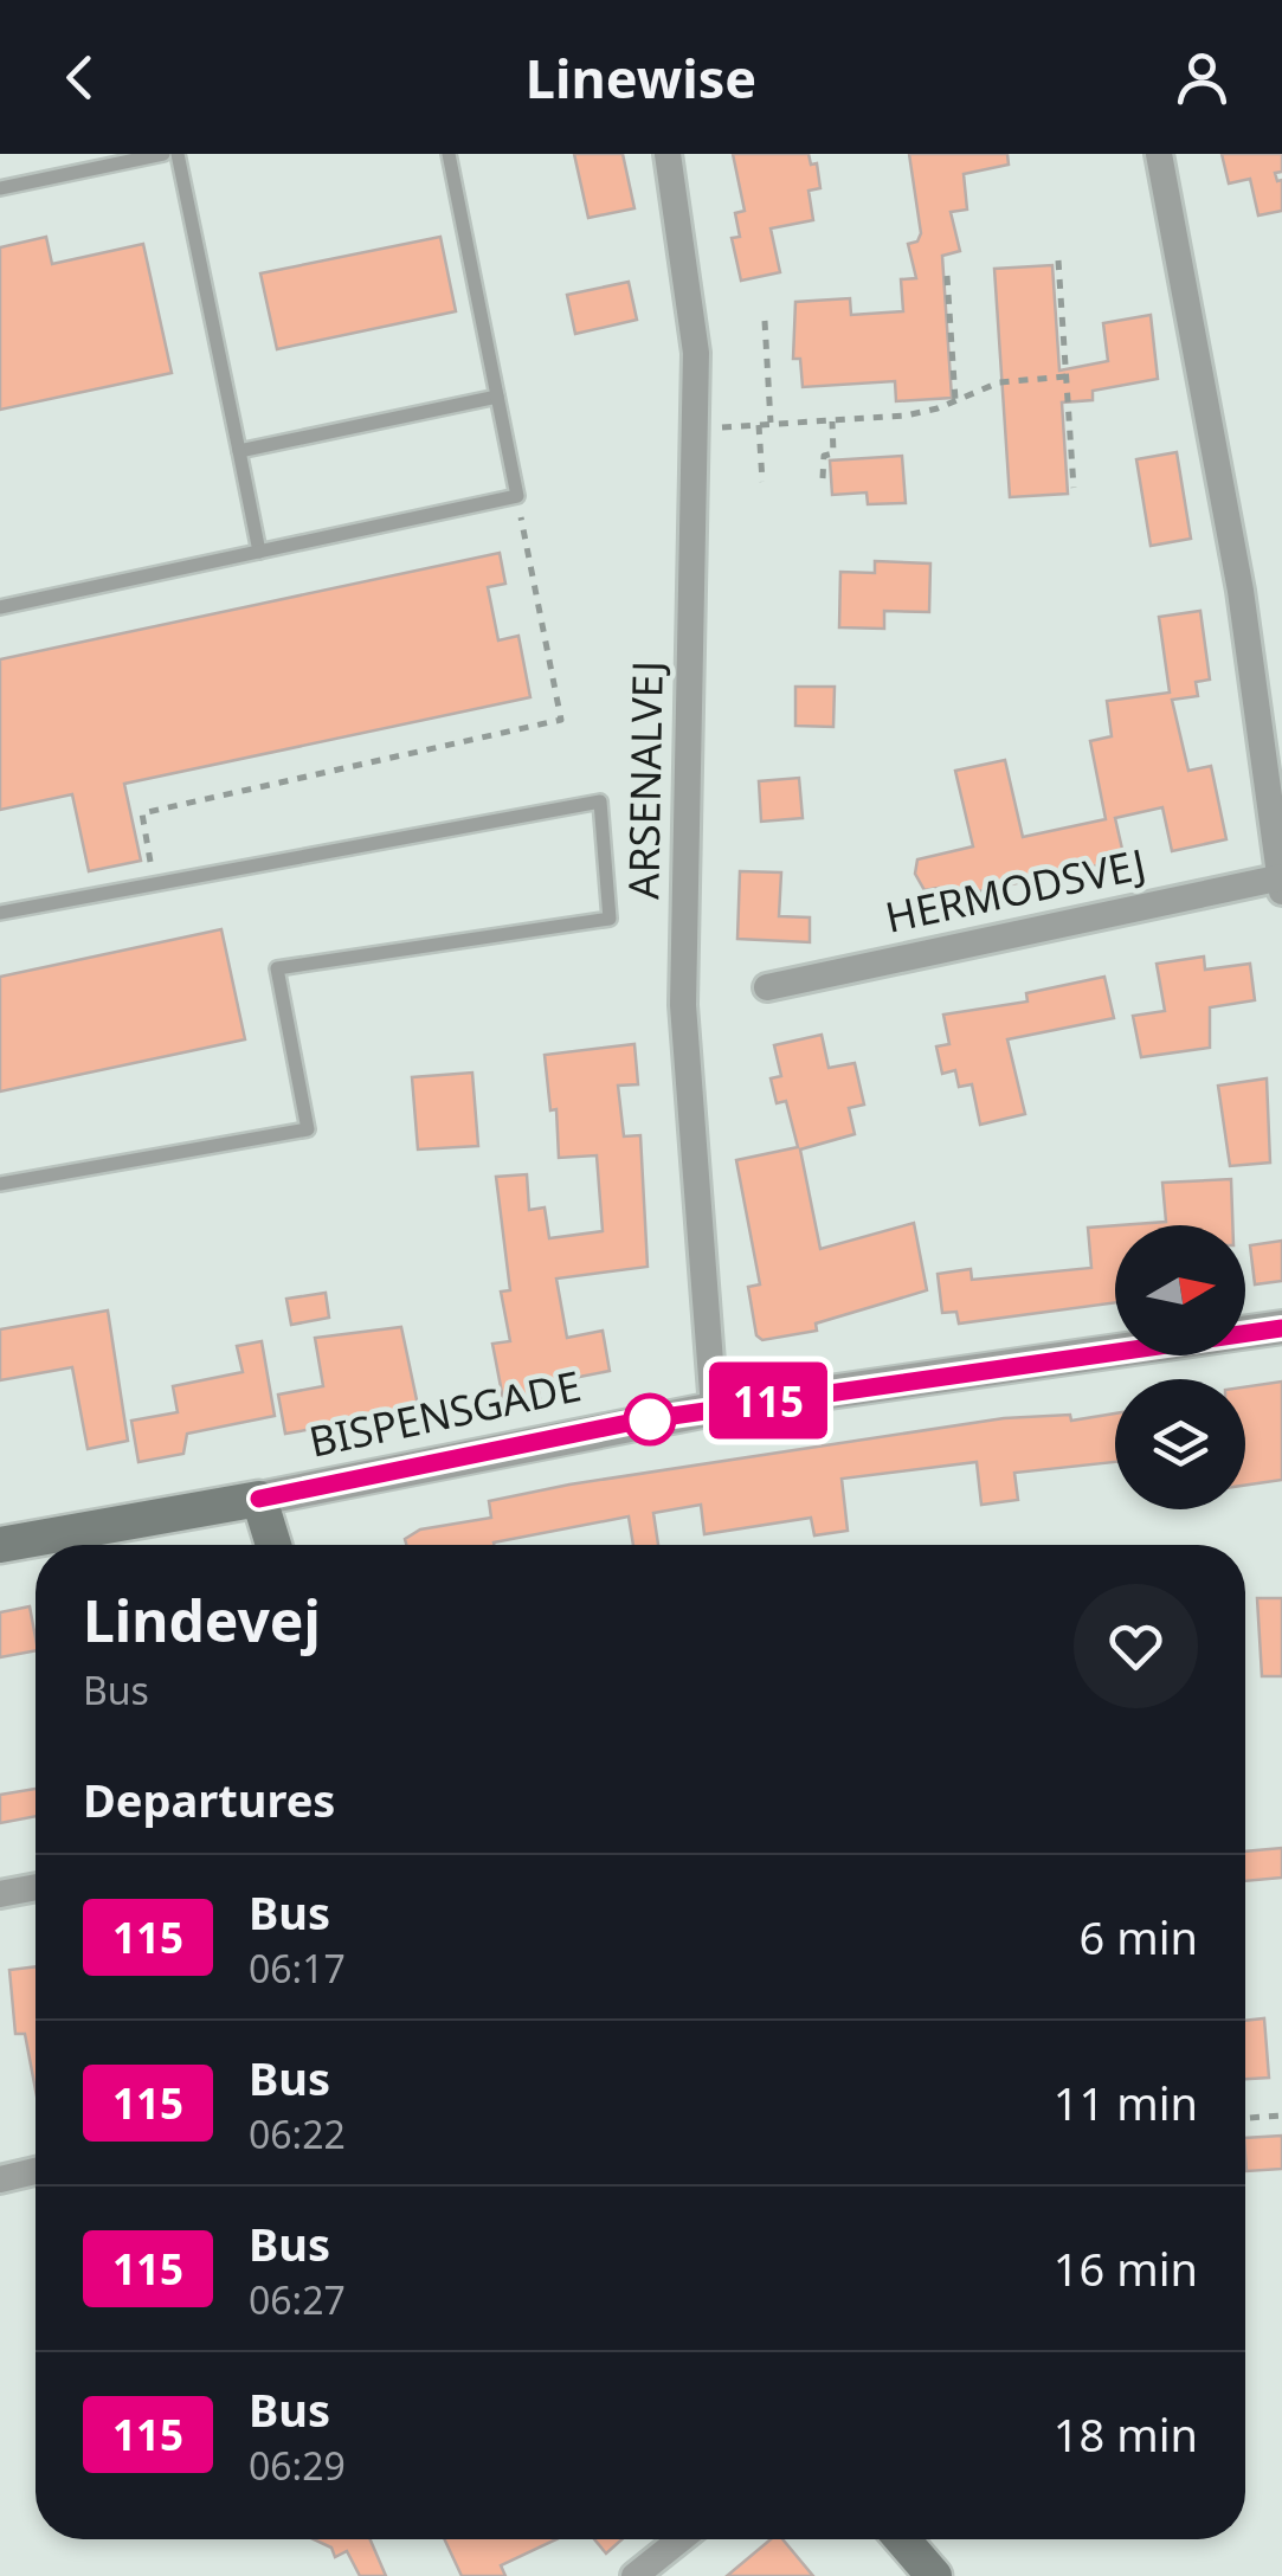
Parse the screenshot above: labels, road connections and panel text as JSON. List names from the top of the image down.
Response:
{
  "streets": {
    "street": ["ARSENALVEJ", "HERMODSVEJ", "BISPENSGADE"]
  },
  "crossings": [
    ["ARSENALVEJ", "BISPENSGADE"]
  ],
  "lines": ["bus line 115"],
  "north": "right",
  "page": {
    "header": "Linewise",
    "on_map": "115",
    "heading": [
      ["Lindevej", "Bus"],
      "Departures"
    ],
    "list": [
      {
        "mark": "115",
        "name": "Bus",
        "note": "06:17",
        "value": "6 min"
      },
      {
        "mark": "115",
        "name": "Bus",
        "note": "06:22",
        "value": "11 min"
      },
      {
        "mark": "115",
        "name": "Bus",
        "note": "06:27",
        "value": "16 min"
      },
      {
        "mark": "115",
        "name": "Bus",
        "note": "06:29",
        "value": "18 min"
      }
    ]
  }
}
